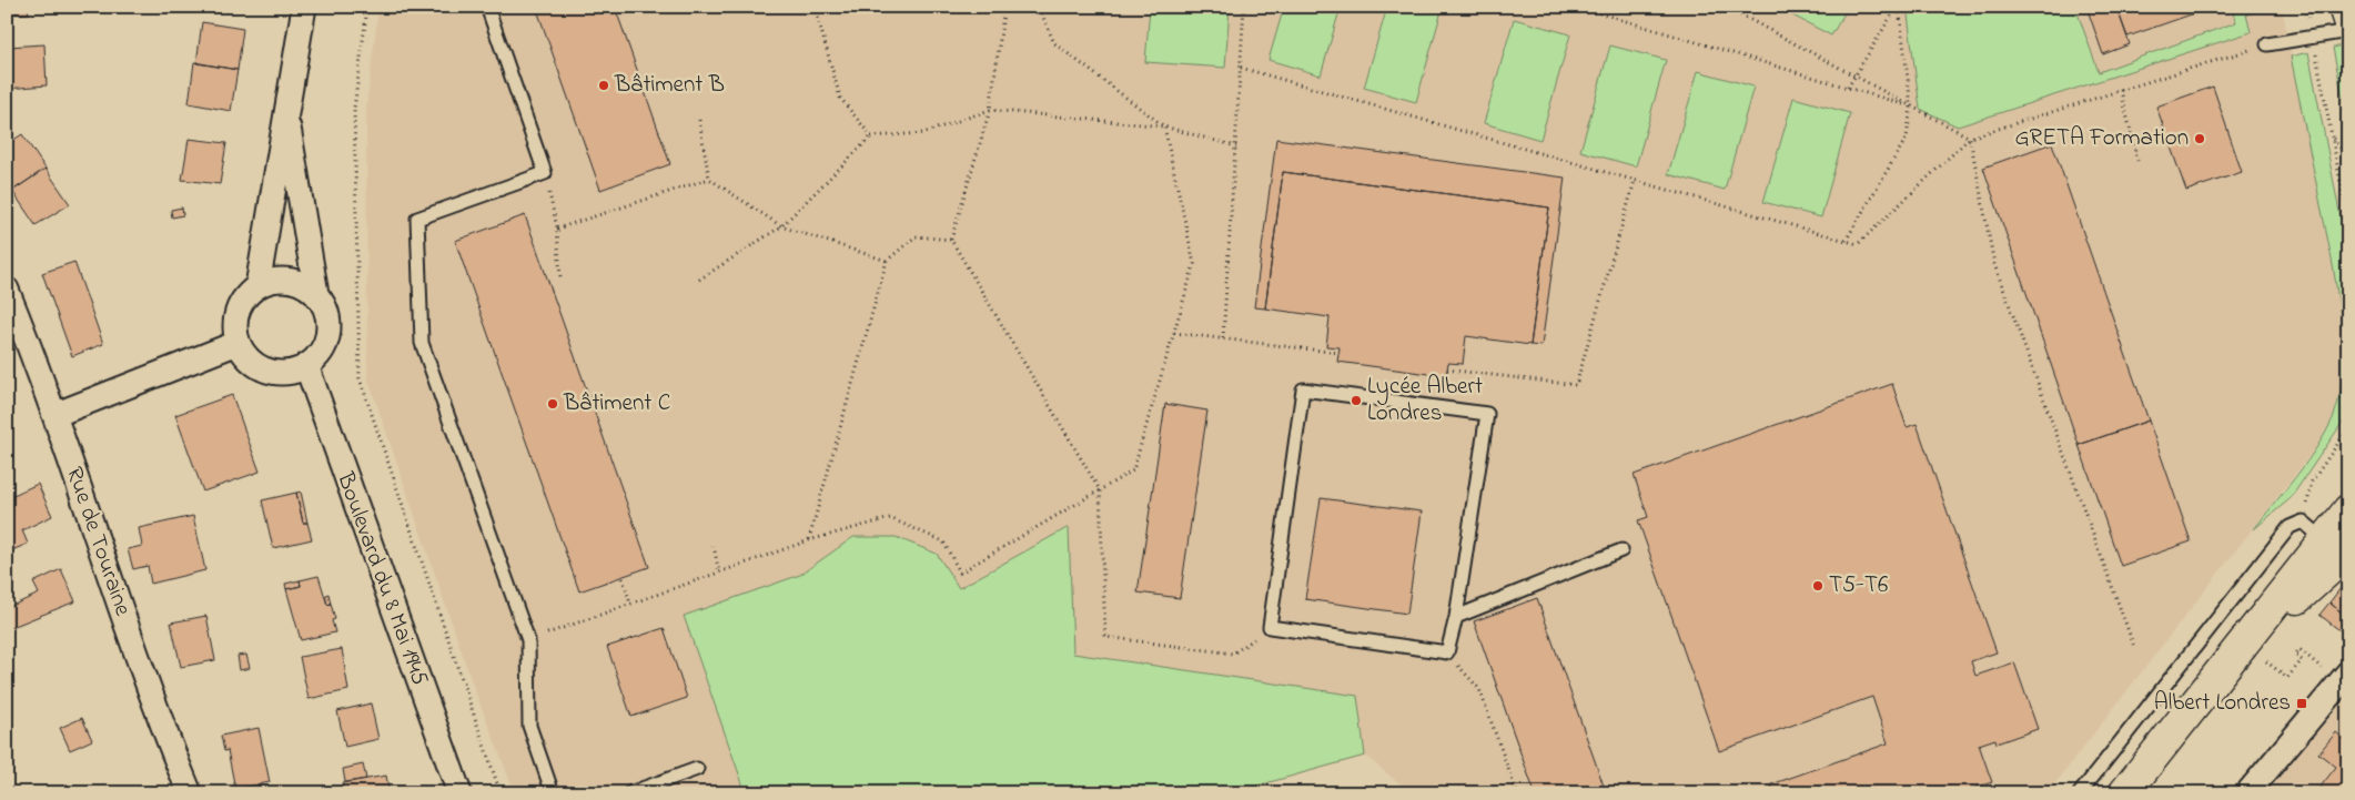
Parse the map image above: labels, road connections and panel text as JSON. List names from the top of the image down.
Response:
{
  "streets": {
    "street": ["Rue de Touraine", "Boulevard du 8 Mai 1945"]
  },
  "places": {
    "other": [
      "Bâtiment B",
      "GRETA Formation",
      "Lycée Albert Londres",
      "Bâtiment C",
      "T5-T6"
    ],
    "transit": ["Albert Londres"]
  }
}
